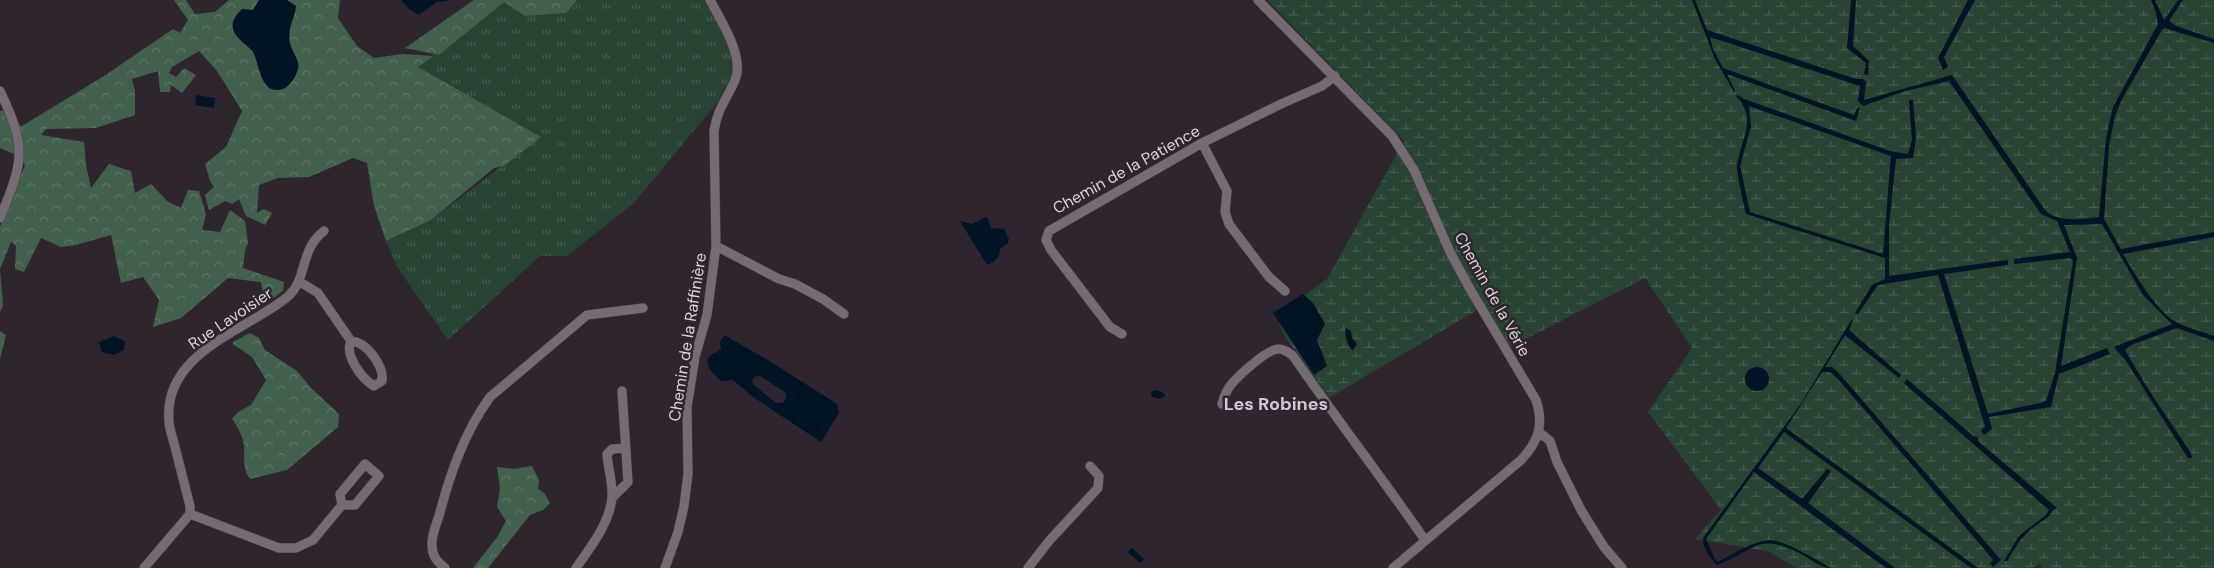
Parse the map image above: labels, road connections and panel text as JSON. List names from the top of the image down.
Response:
{
  "streets": {
    "street": [
      "Chemin de la Patience",
      "Chemin de la Vérie",
      "Rue Lavoisier",
      "Chemin de la Raffinière"
    ]
  },
  "crossings": [
    ["Chemin de la Patience", "Chemin de la Vérie"]
  ],
  "districts": ["Les Robines"]
}
